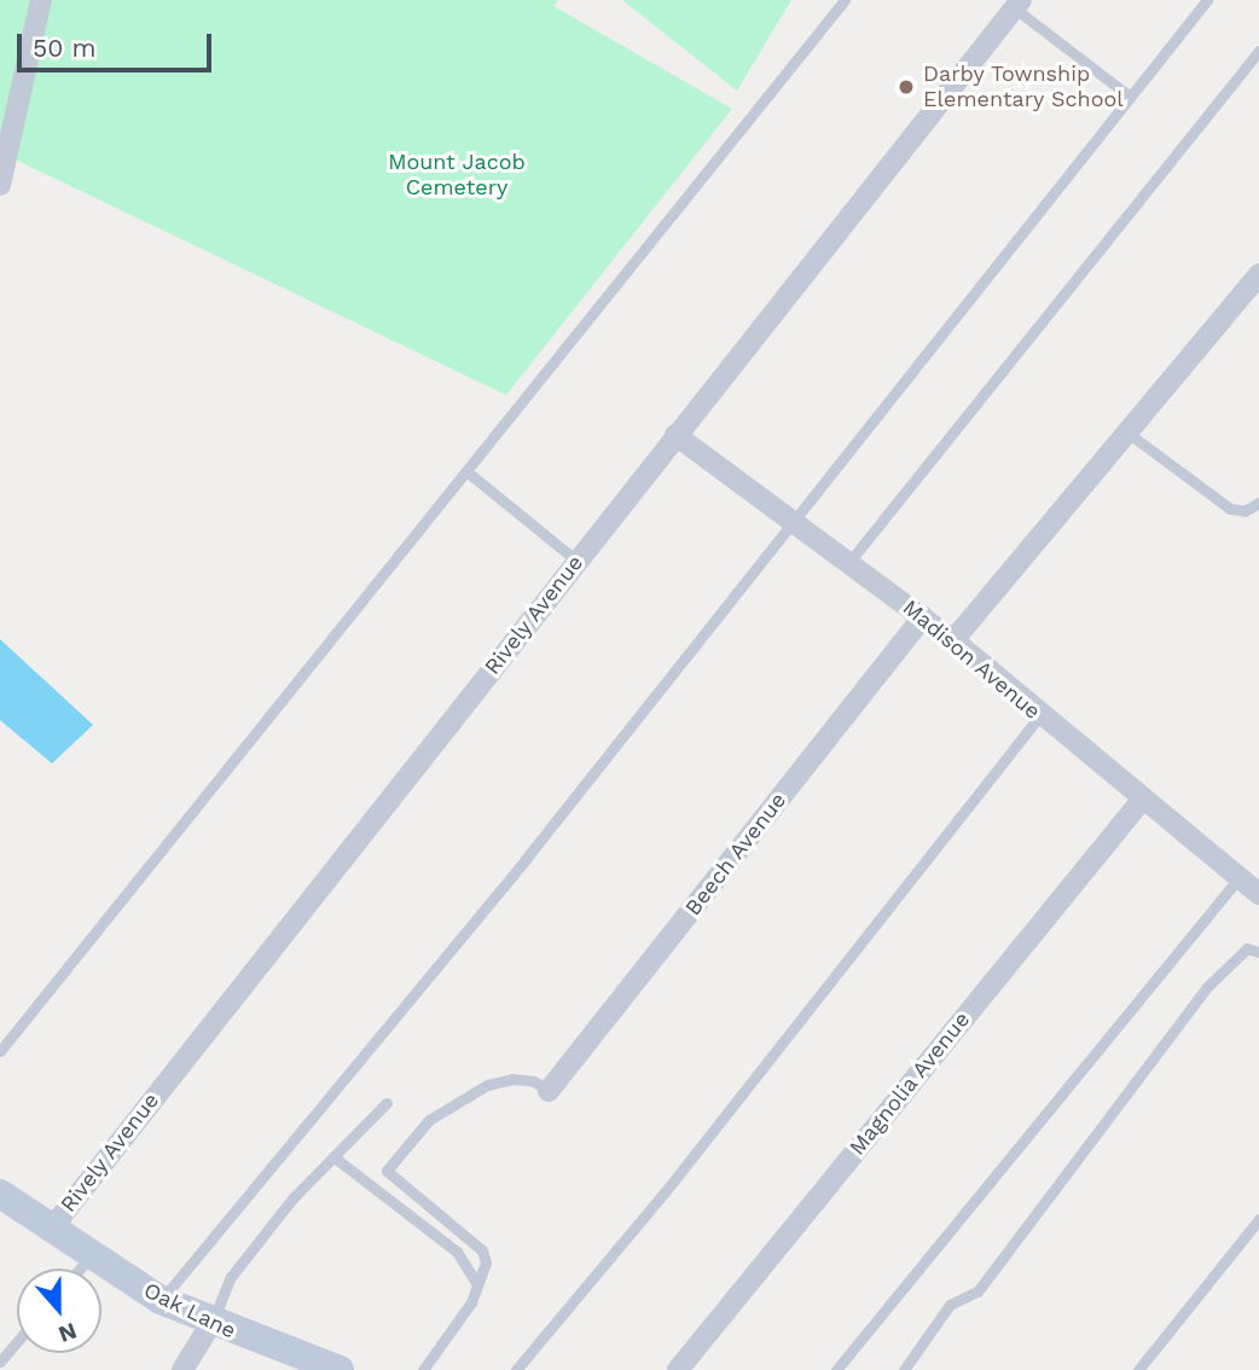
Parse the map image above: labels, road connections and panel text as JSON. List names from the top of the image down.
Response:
{
  "streets": {
    "main road": ["Oak Lane"],
    "street": [
      "Rively Avenue",
      "Madison Avenue",
      "Beech Avenue",
      "Magnolia Avenue"
    ]
  },
  "crossings": [
    ["Rively Avenue", "Madison Avenue"],
    ["Rively Avenue", "Oak Lane"],
    ["Madison Avenue", "Beech Avenue"],
    ["Madison Avenue", "Magnolia Avenue"]
  ],
  "parks": ["Mount Jacob Cemetery"],
  "places": ["Darby Township Elementary School"],
  "scale_bar": "50 m",
  "north": "bottom"
}
